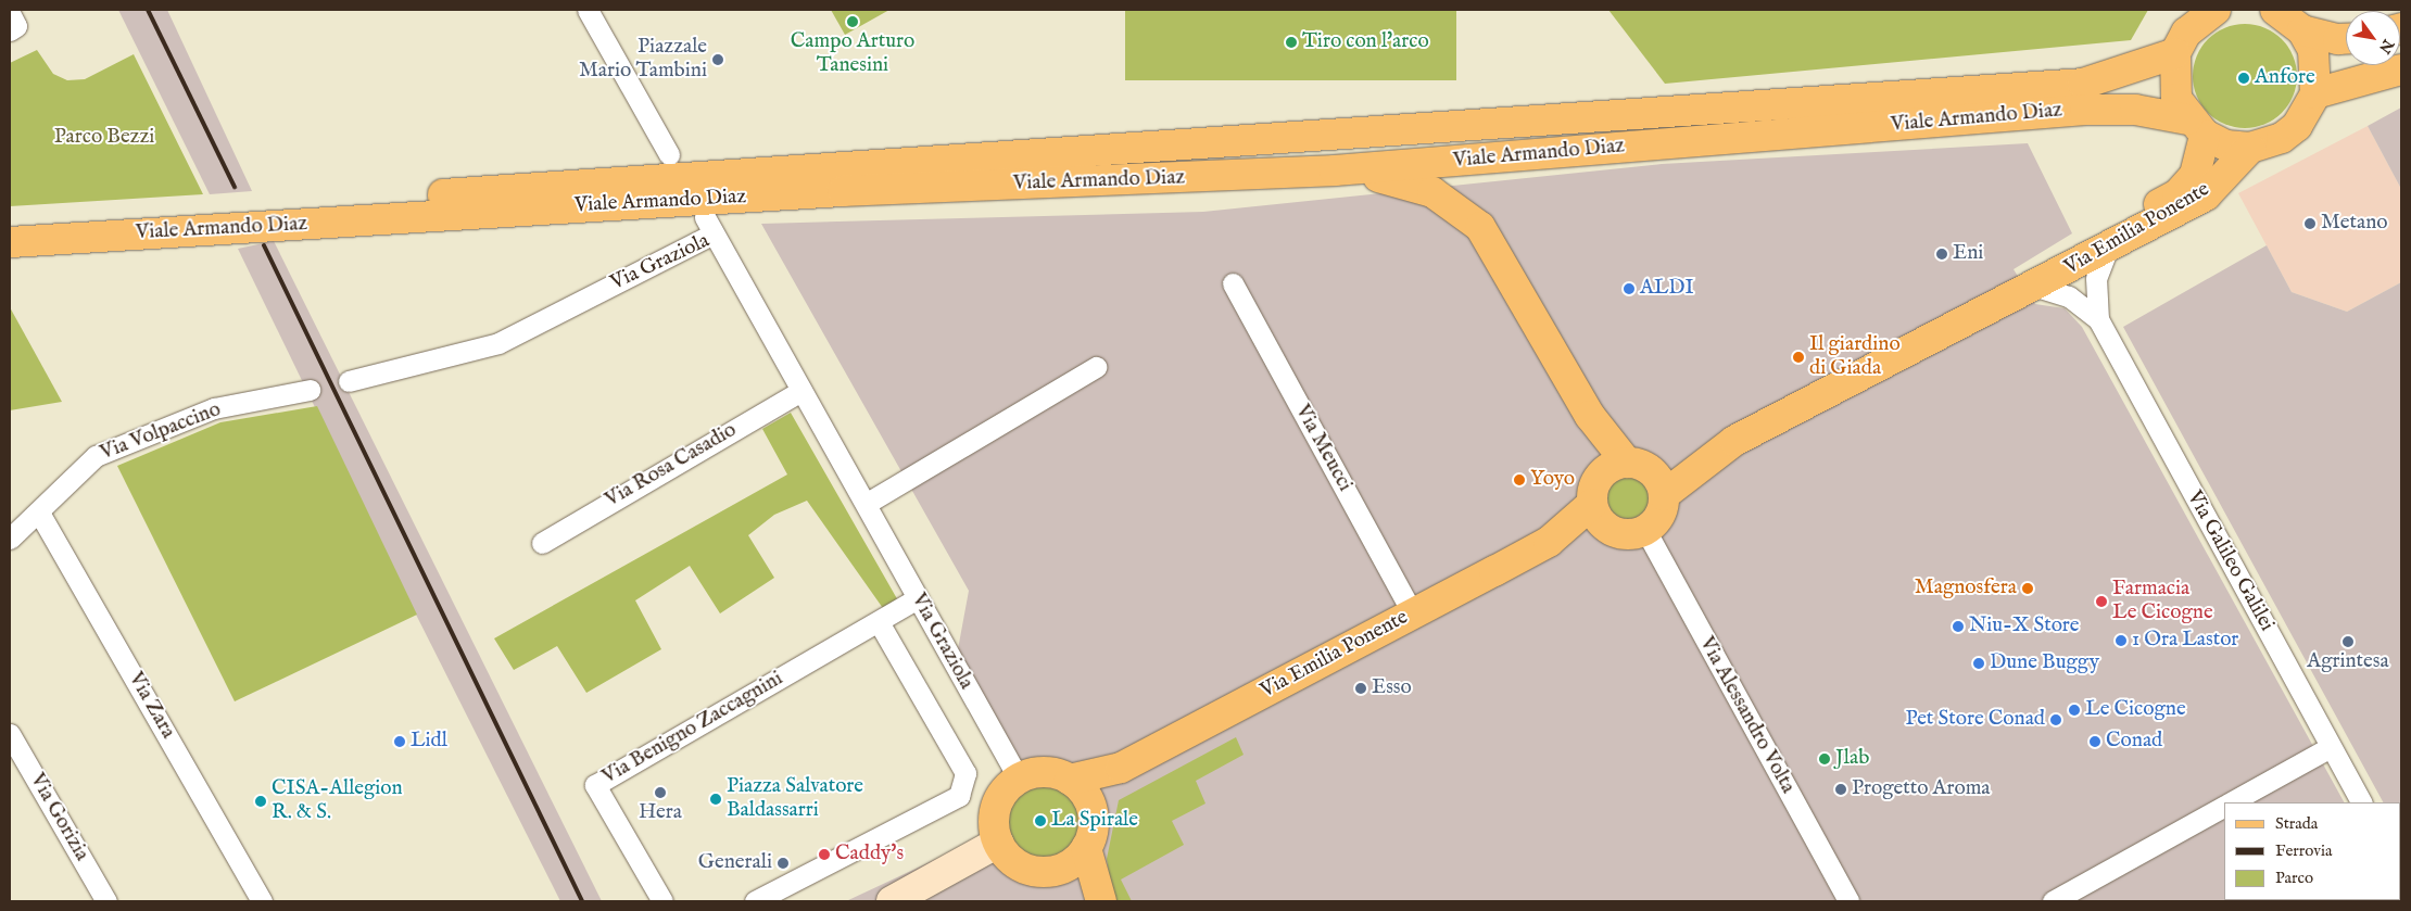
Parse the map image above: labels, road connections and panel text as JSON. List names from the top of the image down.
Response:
{
  "streets": {
    "main road": ["Viale Armando Diaz", "Via Emilia Ponente"],
    "street": [
      "Via Graziola",
      "Via Volpaccino",
      "Via Meucci",
      "Via Rosa Casadio",
      "Via Galileo Galilei",
      "Via Zara",
      "Via Alessandro Volta",
      "Via Benigno Zaccagnini",
      "Via Gorizia"
    ]
  },
  "crossings": [
    ["Viale Armando Diaz", "Via Emilia Ponente"],
    ["Via Emilia Ponente", "Via Graziola"],
    ["Via Emilia Ponente", "Via Meucci"],
    ["Via Emilia Ponente", "Via Galileo Galilei"],
    ["Via Emilia Ponente", "Via Alessandro Volta"],
    ["Via Graziola", "Via Rosa Casadio"],
    ["Via Graziola", "Via Benigno Zaccagnini"],
    ["Via Volpaccino", "Via Zara"]
  ],
  "parks": ["Parco Bezzi"],
  "places": [
    "Campo Arturo Tanesini",
    "Tiro con l'arco",
    "Piazzale Mario Tambini",
    "Anfore",
    "Metano",
    "Eni",
    "ALDI",
    "Il giardino di Giada",
    "Yoyo",
    "Magnosfera",
    "Farmacia Le Cicogne",
    "Niu-X Store",
    "1 Ora Lastor",
    "Agrintesa",
    "Dune Buggy",
    "Esso",
    "Le Cicogne",
    "Pet Store Conad",
    "Lidl",
    "Conad",
    "Jlab",
    "Progetto Aroma",
    "Hera",
    "Piazza Salvatore Baldassarri",
    "CISA-Allegion R. & S.",
    "La Spirale",
    "Caddy's",
    "Generali"
  ],
  "legend": ["Strada", "Ferrovia", "Parco"],
  "north": "bottom right"
}
